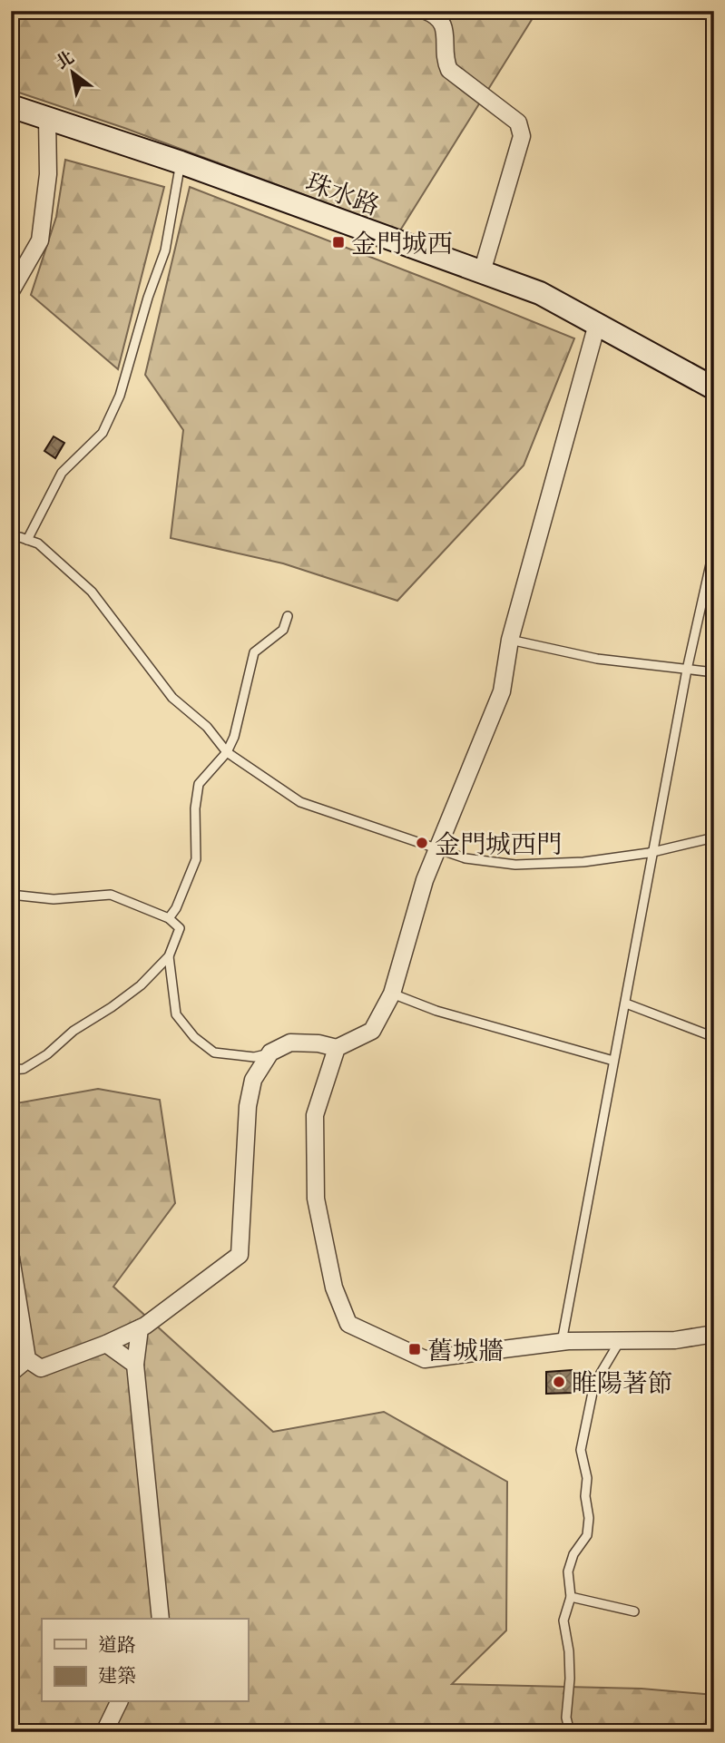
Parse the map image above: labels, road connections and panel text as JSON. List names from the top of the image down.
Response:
{
  "streets": {
    "main road": ["珠水路"]
  },
  "places": {
    "transit": ["金門城西", "舊城牆"],
    "other": ["金門城西門", "睢陽著節"]
  },
  "legend": ["道路", "建築"],
  "north": "top left"
}
